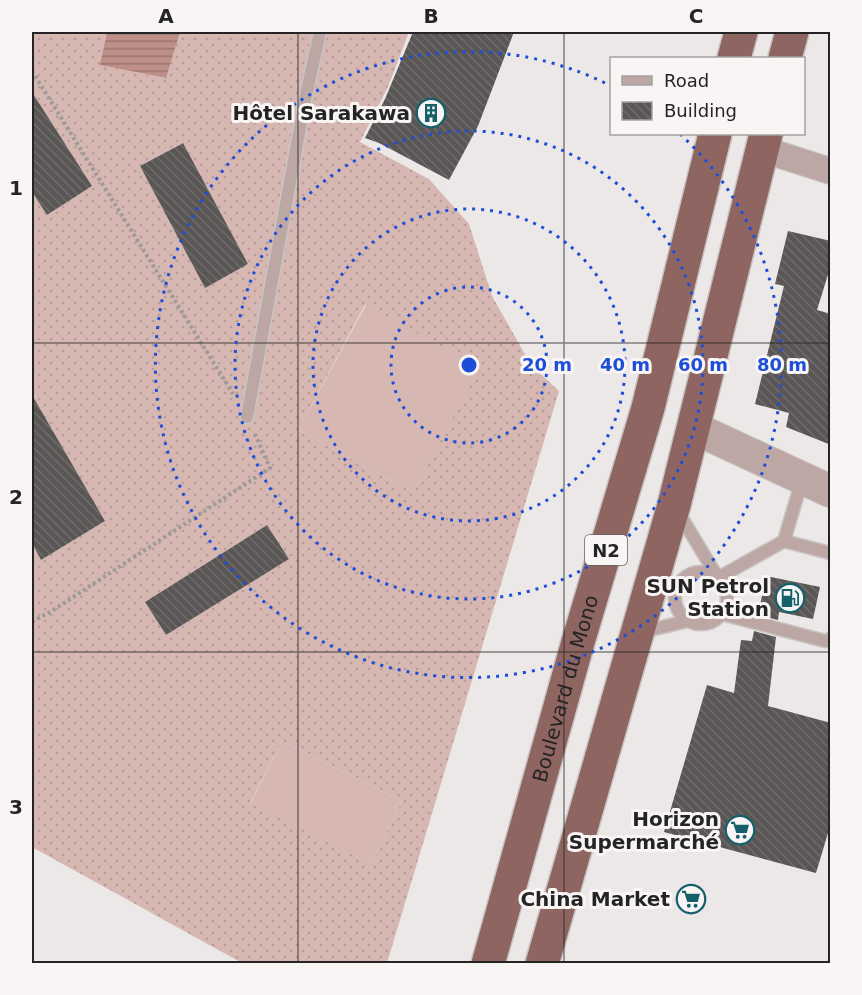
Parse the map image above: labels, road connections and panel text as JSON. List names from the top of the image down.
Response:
{
  "streets": {
    "highway": ["N2", "Boulevard du Mono"]
  },
  "places": {
    "building": ["Hôtel Sarakawa"],
    "fuel station": ["SUN Petrol Station"],
    "supermarket": ["Horizon Supermarché", "China Market"]
  },
  "legend": ["Road", "Building"],
  "grid": {
    "columns": ["A", "B", "C"],
    "rows": ["1", "2", "3"]
  },
  "rings": [
    "20 m",
    "40 m",
    "60 m",
    "80 m"
  ]
}
